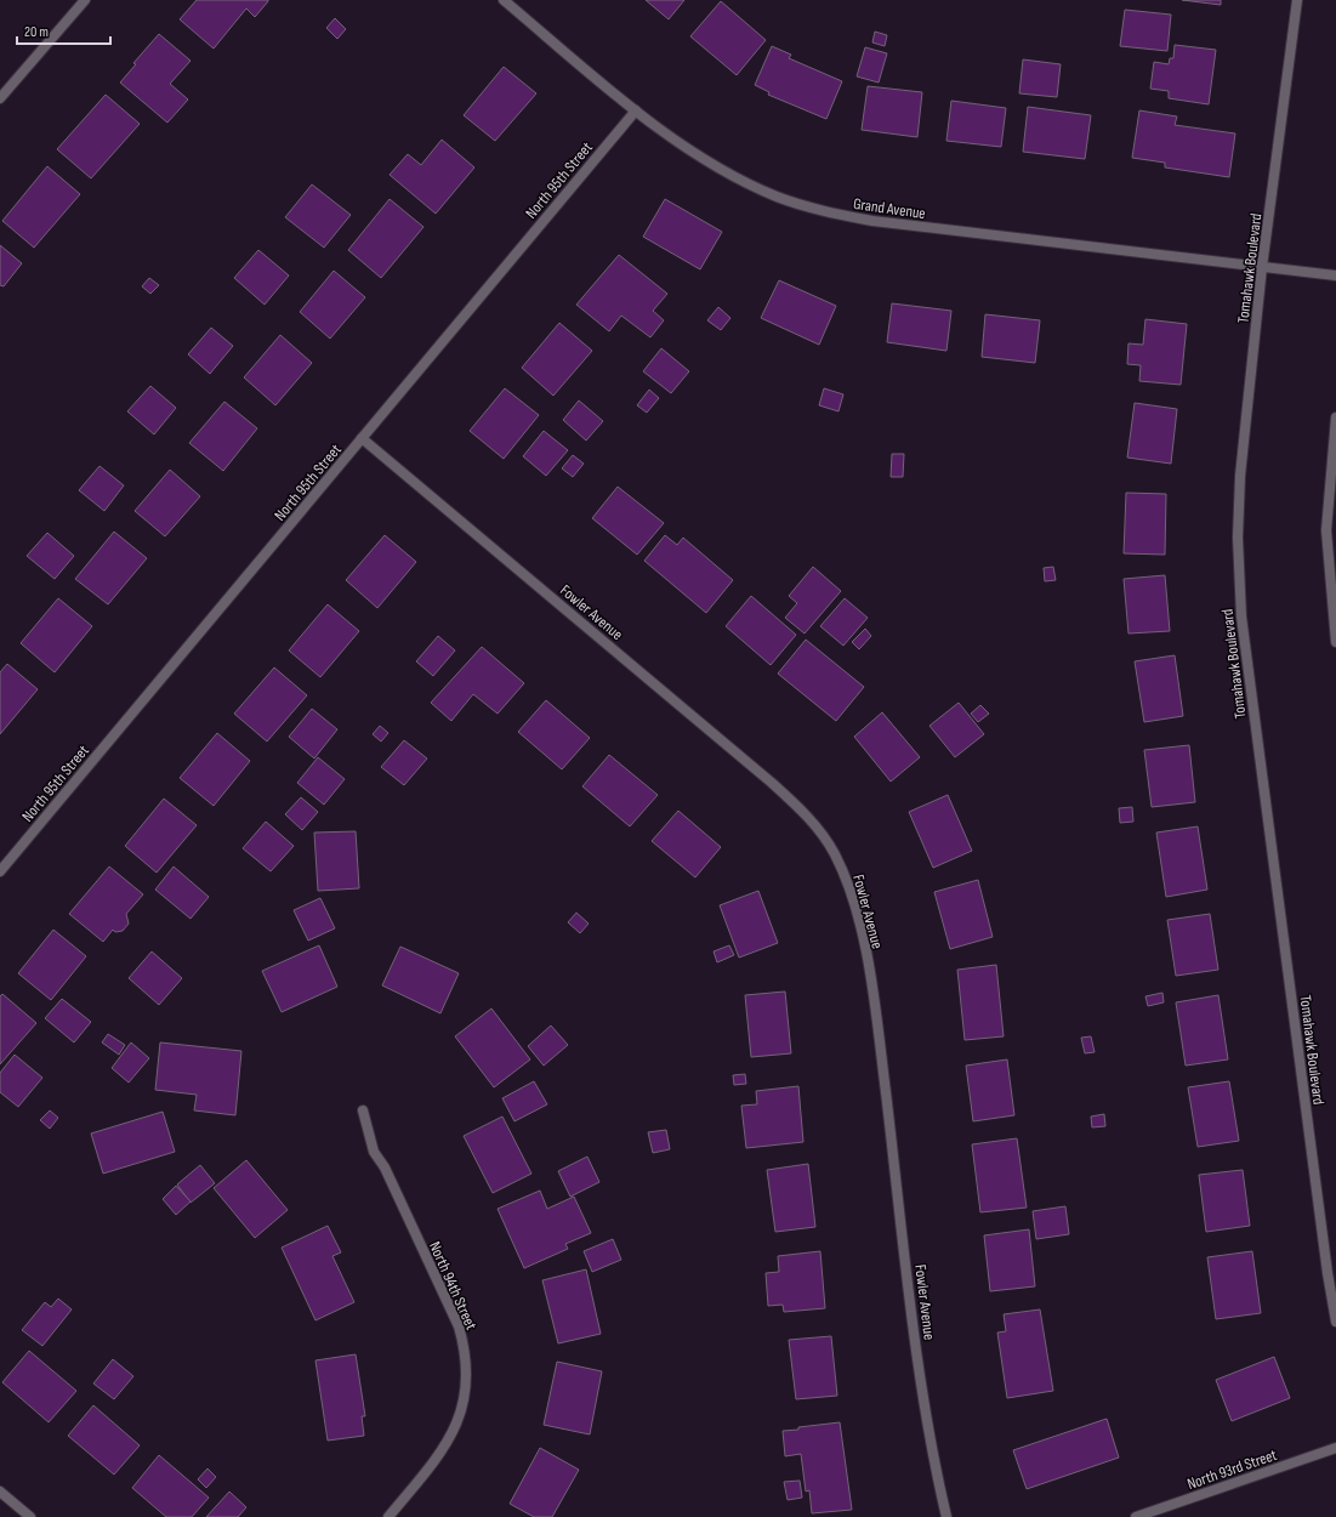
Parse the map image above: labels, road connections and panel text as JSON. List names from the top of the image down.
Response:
{
  "streets": {
    "street": [
      "North 95th Street",
      "Grand Avenue",
      "Tomahawk Boulevard",
      "Fowler Avenue",
      "North 94th Street",
      "North 93rd Street"
    ]
  },
  "crossings": [
    ["North 95th Street", "Grand Avenue"],
    ["North 95th Street", "Fowler Avenue"],
    ["Grand Avenue", "Tomahawk Boulevard"]
  ],
  "scale_bar": "20 m"
}
